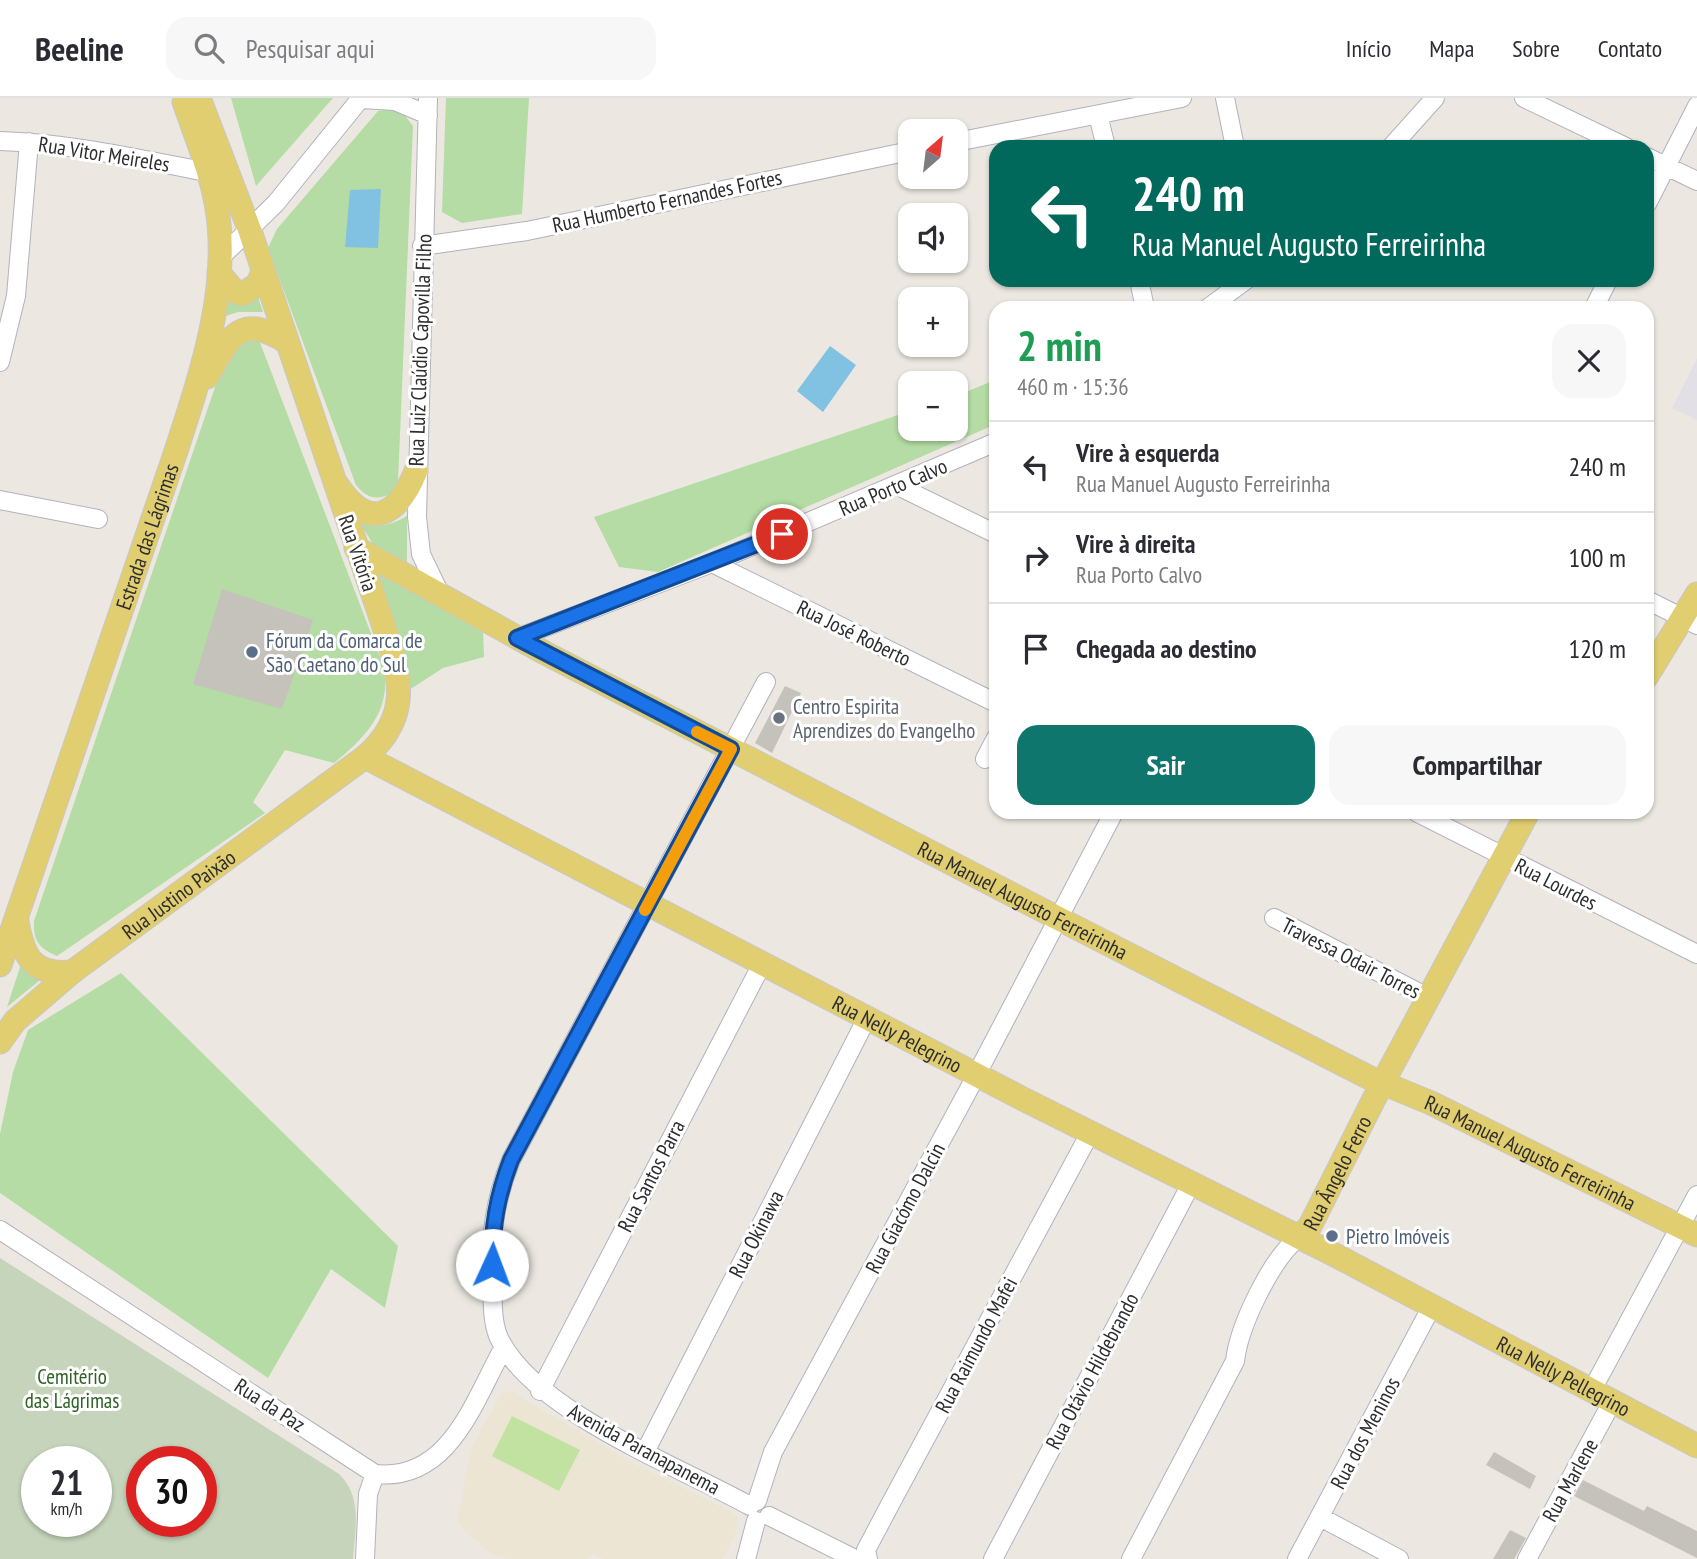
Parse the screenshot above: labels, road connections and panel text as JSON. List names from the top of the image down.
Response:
{
  "streets": {
    "main road": [
      "Estrada das Lágrimas",
      "Rua Vitória",
      "Rua Justino Paixão",
      "Rua Manuel Augusto Ferreirinha",
      "Rua Nelly Pelegrino",
      "Rua Ângelo Ferro",
      "Rua Nelly Pellegrino"
    ],
    "street": [
      "Rua Vitor Meireles",
      "Rua Humberto Fernandes Fortes",
      "Rua Luiz Claúdio Capovilla Filho",
      "Rua Porto Calvo",
      "Rua José Roberto",
      "Rua Lourdes",
      "Travessa Odair Torres",
      "Rua Santos Parra",
      "Rua Giacómo Dalcin",
      "Rua Okinawa",
      "Rua Raimundo Mafei",
      "Rua Otávio Hildebrando",
      "Rua da Paz",
      "Rua dos Meninos",
      "Avenida Paranapanema",
      "Rua Marlene"
    ]
  },
  "crossings": [
    ["Rua Vitor Meireles", "Estrada das Lágrimas"],
    ["Rua Humberto Fernandes Fortes", "Rua Luiz Claúdio Capovilla Filho"],
    ["Rua Luiz Claúdio Capovilla Filho", "Rua Manuel Augusto Ferreirinha"],
    ["Rua Porto Calvo", "Rua José Roberto"],
    ["Rua Porto Calvo", "Rua Manuel Augusto Ferreirinha"],
    ["Rua Vitória", "Rua Justino Paixão"],
    ["Rua Vitória", "Rua Manuel Augusto Ferreirinha"],
    ["Rua Vitória", "Rua Nelly Pelegrino"],
    ["Rua Lourdes", "Rua Ângelo Ferro"],
    ["Rua Justino Paixão", "Rua Nelly Pelegrino"],
    ["Rua Manuel Augusto Ferreirinha", "Rua Ângelo Ferro"],
    ["Rua Manuel Augusto Ferreirinha", "Rua Giacómo Dalcin"],
    ["Travessa Odair Torres", "Rua Ângelo Ferro"],
    ["Rua Nelly Pelegrino", "Rua Ângelo Ferro"],
    ["Rua Nelly Pelegrino", "Rua Santos Parra"],
    ["Rua Nelly Pelegrino", "Rua Giacómo Dalcin"],
    ["Rua Nelly Pelegrino", "Rua Okinawa"],
    ["Rua Nelly Pelegrino", "Rua Raimundo Mafei"],
    ["Rua Nelly Pelegrino", "Rua Otávio Hildebrando"],
    ["Rua Nelly Pelegrino", "Rua Nelly Pellegrino"],
    ["Rua Nelly Pelegrino", "Rua dos Meninos"],
    ["Rua Santos Parra", "Avenida Paranapanema"],
    ["Rua Giacómo Dalcin", "Avenida Paranapanema"],
    ["Rua Okinawa", "Avenida Paranapanema"],
    ["Rua Nelly Pellegrino", "Rua dos Meninos"],
    ["Rua Nelly Pellegrino", "Rua Marlene"]
  ],
  "parks": ["Cemitério das Lágrimas"],
  "places": ["Fórum da Comarca de São Caetano do Sul", "Centro Espirita Aprendizes do Evangelho", "Pietro Imóveis"],
  "north": "top right",
  "page": {
    "header": "Beeline",
    "search": "Pesquisar aqui",
    "nav": [
      "Início",
      "Mapa",
      "Sobre",
      "Contato"
    ],
    "map_buttons": ["+", "−"],
    "turn": ["240 m", "Rua Manuel Augusto Ferreirinha"],
    "heading": ["2 min", "460 m · 15:36"],
    "list": [
      {
        "name": "Vire à esquerda",
        "note": "Rua Manuel Augusto Ferreirinha",
        "value": "240 m"
      },
      {
        "name": "Vire à direita",
        "note": "Rua Porto Calvo",
        "value": "100 m"
      },
      {
        "name": "Chegada ao destino",
        "value": "120 m"
      }
    ],
    "buttons": ["Sair", "Compartilhar"],
    "speed": "21 km/h",
    "limit": "30"
  }
}
